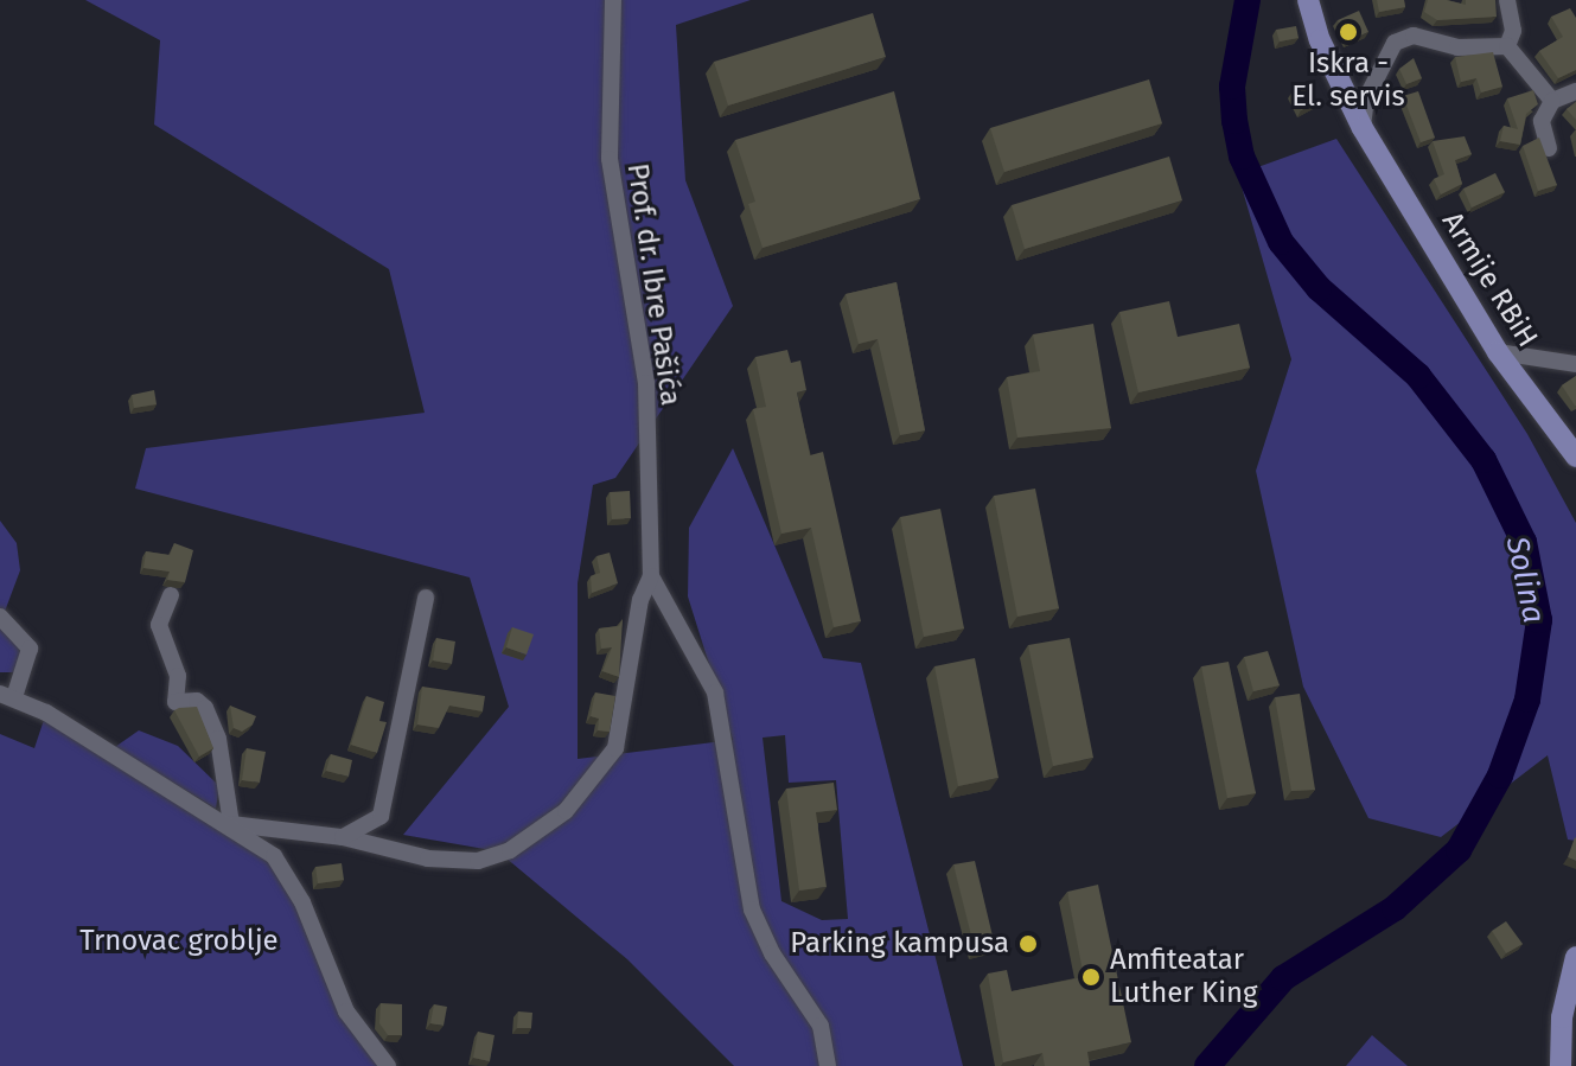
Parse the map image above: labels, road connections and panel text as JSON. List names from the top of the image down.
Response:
{
  "streets": {
    "main road": ["Armije RBiH"],
    "street": ["Prof. dr. Ibre Pašića"]
  },
  "water": ["Solina"],
  "parks": ["Trnovac groblje"],
  "places": ["Iskra - El. servis", "Parking kampusa", "Amfiteatar Luther King"]
}
